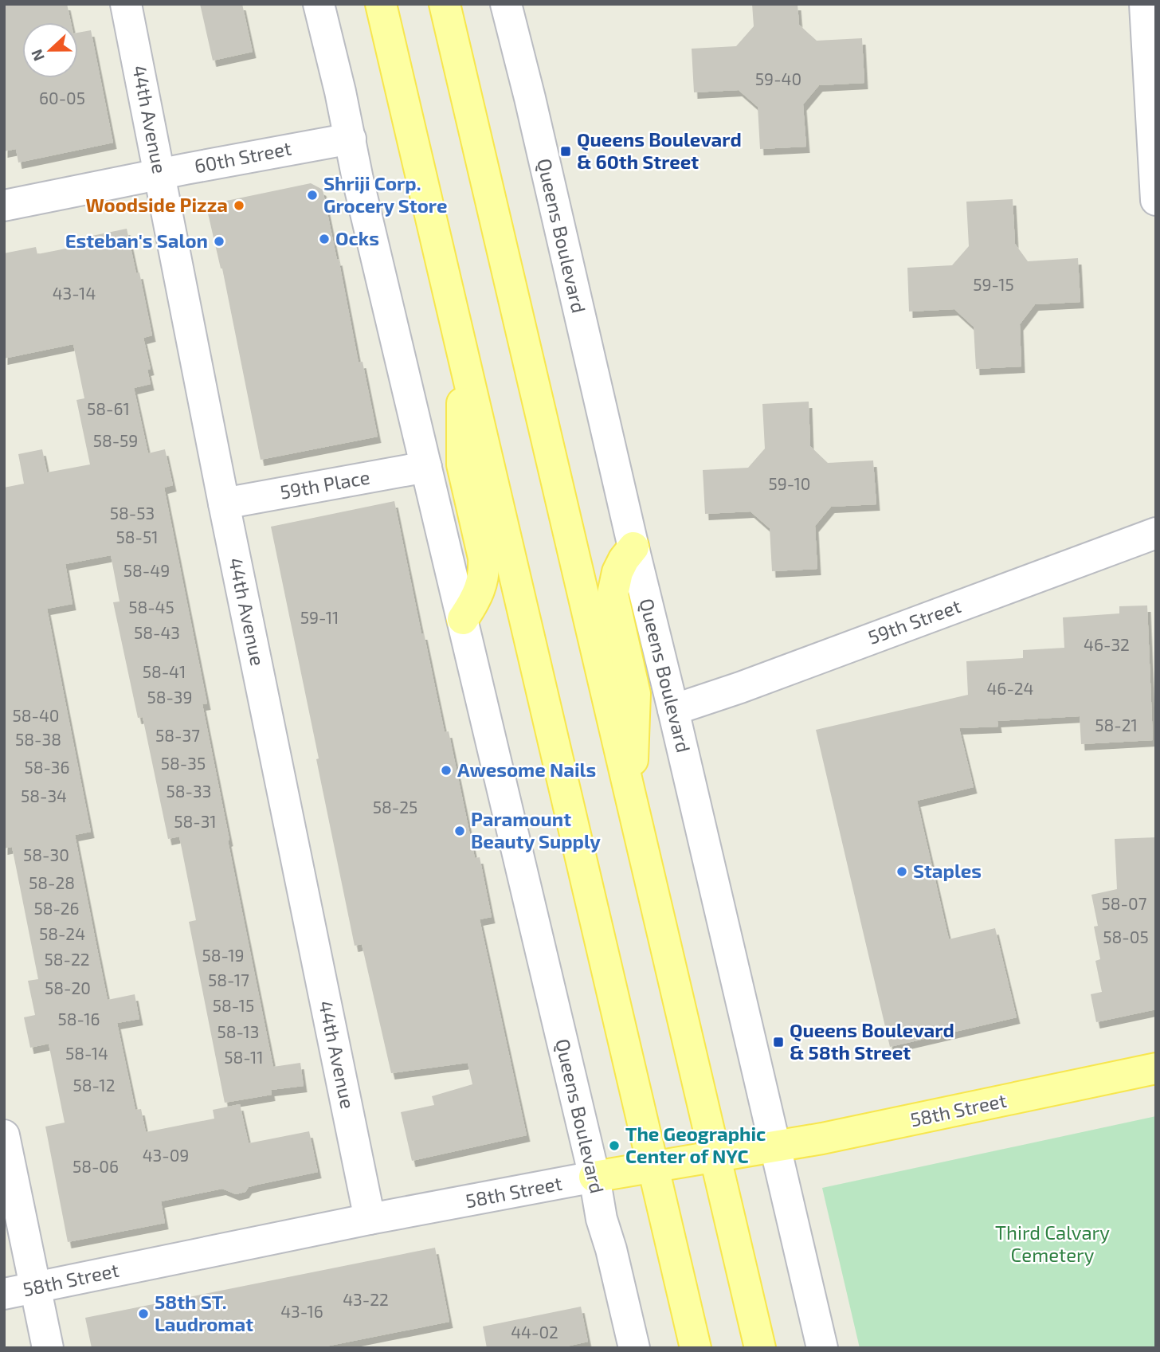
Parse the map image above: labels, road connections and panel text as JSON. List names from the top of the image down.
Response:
{
  "streets": {
    "main road": ["58th Street"],
    "street": [
      "44th Avenue",
      "60th Street",
      "Queens Boulevard",
      "59th Place",
      "59th Street"
    ]
  },
  "crossings": [
    ["44th Avenue", "60th Street"],
    ["44th Avenue", "59th Place"],
    ["44th Avenue", "58th Street"],
    ["60th Street", "Queens Boulevard"],
    ["Queens Boulevard", "59th Place"],
    ["Queens Boulevard", "59th Street"],
    ["Queens Boulevard", "58th Street"]
  ],
  "parks": ["Third Calvary Cemetery"],
  "places": {
    "transit": ["Queens Boulevard & 60th Street", "Queens Boulevard & 58th Street"],
    "other": [
      "Shriji Corp. Grocery Store",
      "Woodside Pizza",
      "Ocks",
      "Esteban's Salon",
      "Awesome Nails",
      "Paramount Beauty Supply",
      "Staples",
      "The Geographic Center of NYC",
      "58th ST. Laudromat"
    ]
  },
  "house_numbers": [
    "59-40",
    "60-05",
    "59-15",
    "43-14",
    "58-61",
    "58-59",
    "59-10",
    "58-53",
    "58-51",
    "58-49",
    "58-45",
    "59-11",
    "58-43",
    "46-32",
    "58-41",
    "46-24",
    "58-39",
    "58-40",
    "58-21",
    "58-37",
    "58-38",
    "58-35",
    "58-36",
    "58-33",
    "58-34",
    "58-25",
    "58-31",
    "58-30",
    "58-28",
    "58-07",
    "58-26",
    "58-24",
    "58-05",
    "58-19",
    "58-22",
    "58-17",
    "58-20",
    "58-15",
    "58-16",
    "58-13",
    "58-14",
    "58-11",
    "58-12",
    "43-09",
    "58-06",
    "43-22",
    "43-16",
    "44-02"
  ],
  "north": "left"
}
